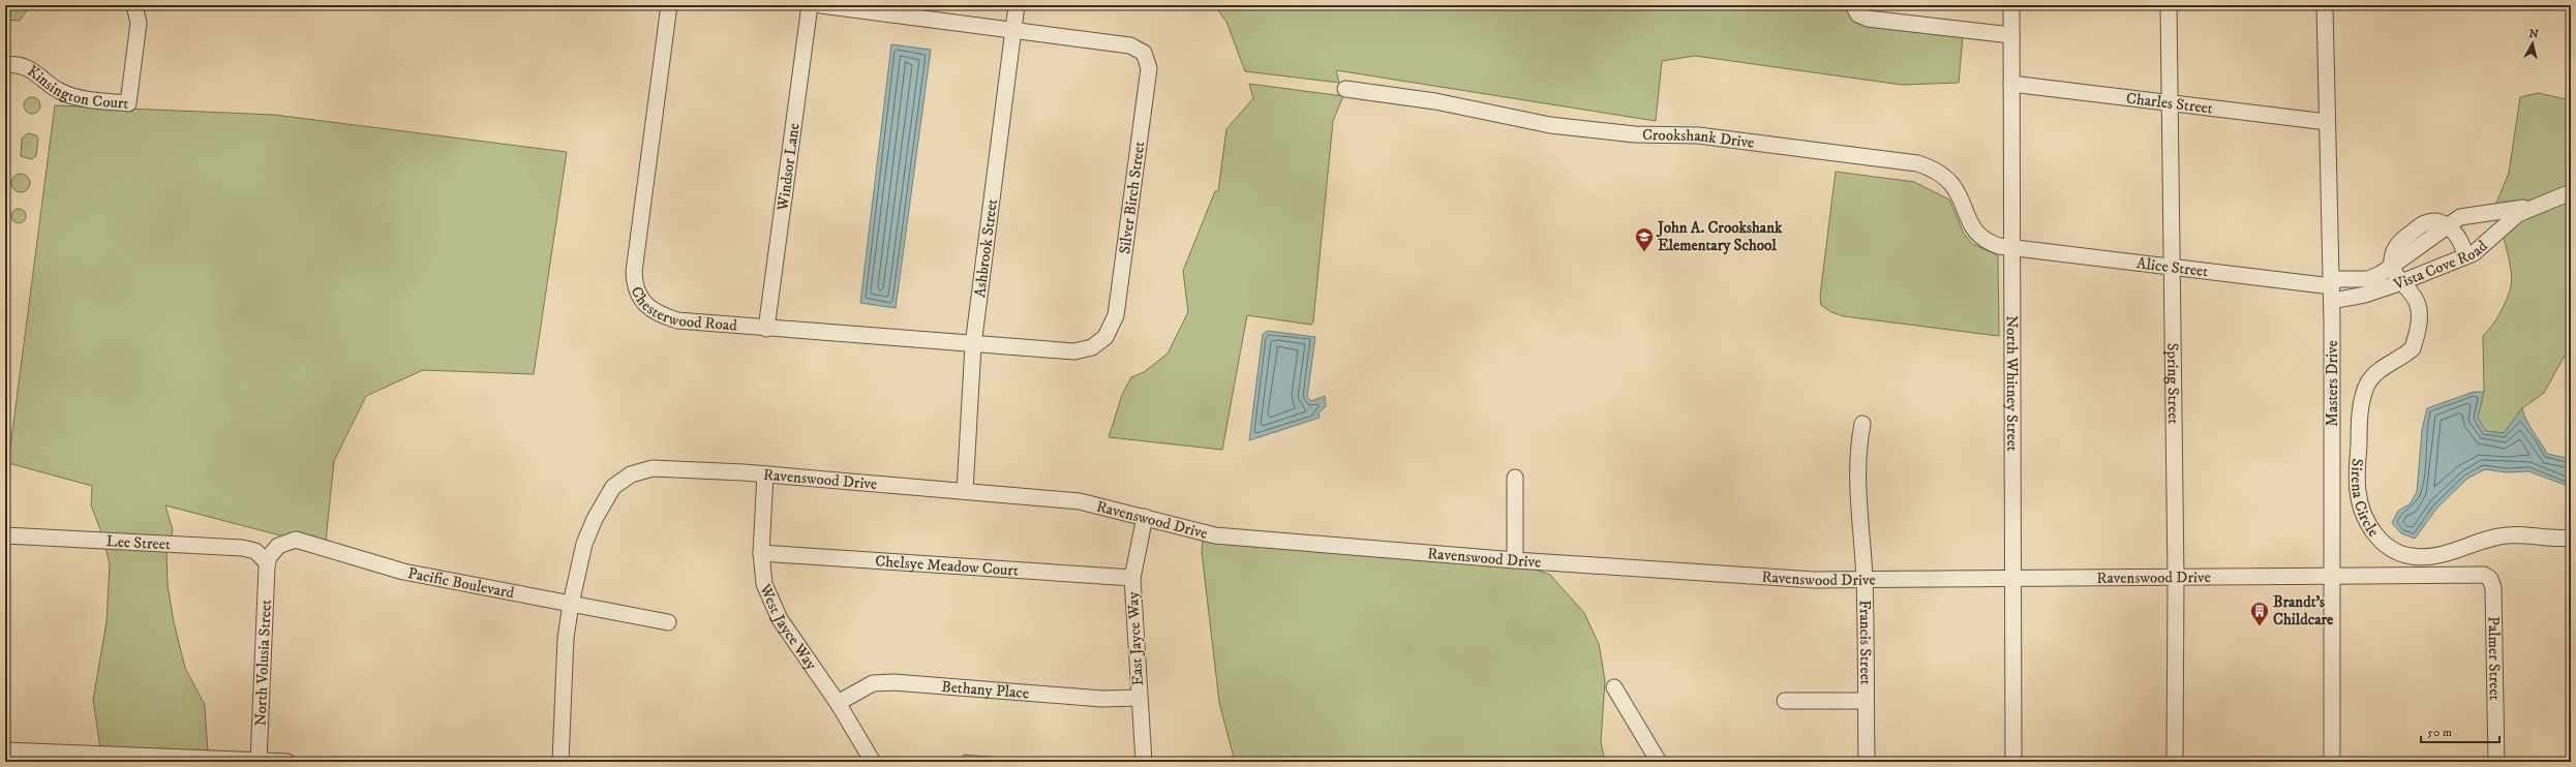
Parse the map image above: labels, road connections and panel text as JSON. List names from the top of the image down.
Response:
{
  "streets": {
    "street": [
      "Kinsington Court",
      "Charles Street",
      "Crookshank Drive",
      "Windsor Lane",
      "Silver Birch Street",
      "Ashbrook Street",
      "Vista Cove Road",
      "Alice Street",
      "Chesterwood Road",
      "North Whitney Street",
      "Spring Street",
      "Masters Drive",
      "Ravenswood Drive",
      "Sirena Circle",
      "Lee Street",
      "Chelsye Meadow Court",
      "Pacific Boulevard",
      "West Jayce Way",
      "East Jayce Way",
      "Francis Street",
      "Palmer Street",
      "North Volusia Street",
      "Bethany Place"
    ]
  },
  "crossings": [
    ["Charles Street", "North Whitney Street"],
    ["Charles Street", "Spring Street"],
    ["Charles Street", "Masters Drive"],
    ["Crookshank Drive", "Alice Street"],
    ["Crookshank Drive", "North Whitney Street"],
    ["Windsor Lane", "Chesterwood Road"],
    ["Silver Birch Street", "Ashbrook Street"],
    ["Silver Birch Street", "Chesterwood Road"],
    ["Ashbrook Street", "Chesterwood Road"],
    ["Ashbrook Street", "Ravenswood Drive"],
    ["Vista Cove Road", "Alice Street"],
    ["Vista Cove Road", "Masters Drive"],
    ["Vista Cove Road", "Sirena Circle"],
    ["Alice Street", "North Whitney Street"],
    ["Alice Street", "Spring Street"],
    ["Alice Street", "Masters Drive"],
    ["North Whitney Street", "Ravenswood Drive"],
    ["Spring Street", "Ravenswood Drive"],
    ["Masters Drive", "Ravenswood Drive"],
    ["Ravenswood Drive", "Pacific Boulevard"],
    ["Ravenswood Drive", "West Jayce Way"],
    ["Ravenswood Drive", "East Jayce Way"],
    ["Ravenswood Drive", "Francis Street"],
    ["Ravenswood Drive", "Palmer Street"],
    ["Lee Street", "Pacific Boulevard"],
    ["Lee Street", "North Volusia Street"],
    ["Chelsye Meadow Court", "West Jayce Way"],
    ["Chelsye Meadow Court", "East Jayce Way"],
    ["Pacific Boulevard", "North Volusia Street"],
    ["West Jayce Way", "Bethany Place"],
    ["East Jayce Way", "Bethany Place"]
  ],
  "places": {
    "school or university": ["John A. Crookshank Elementary School"],
    "building": ["Brandt's Childcare"]
  },
  "scale_bar": "50 m",
  "north": "top"
}
